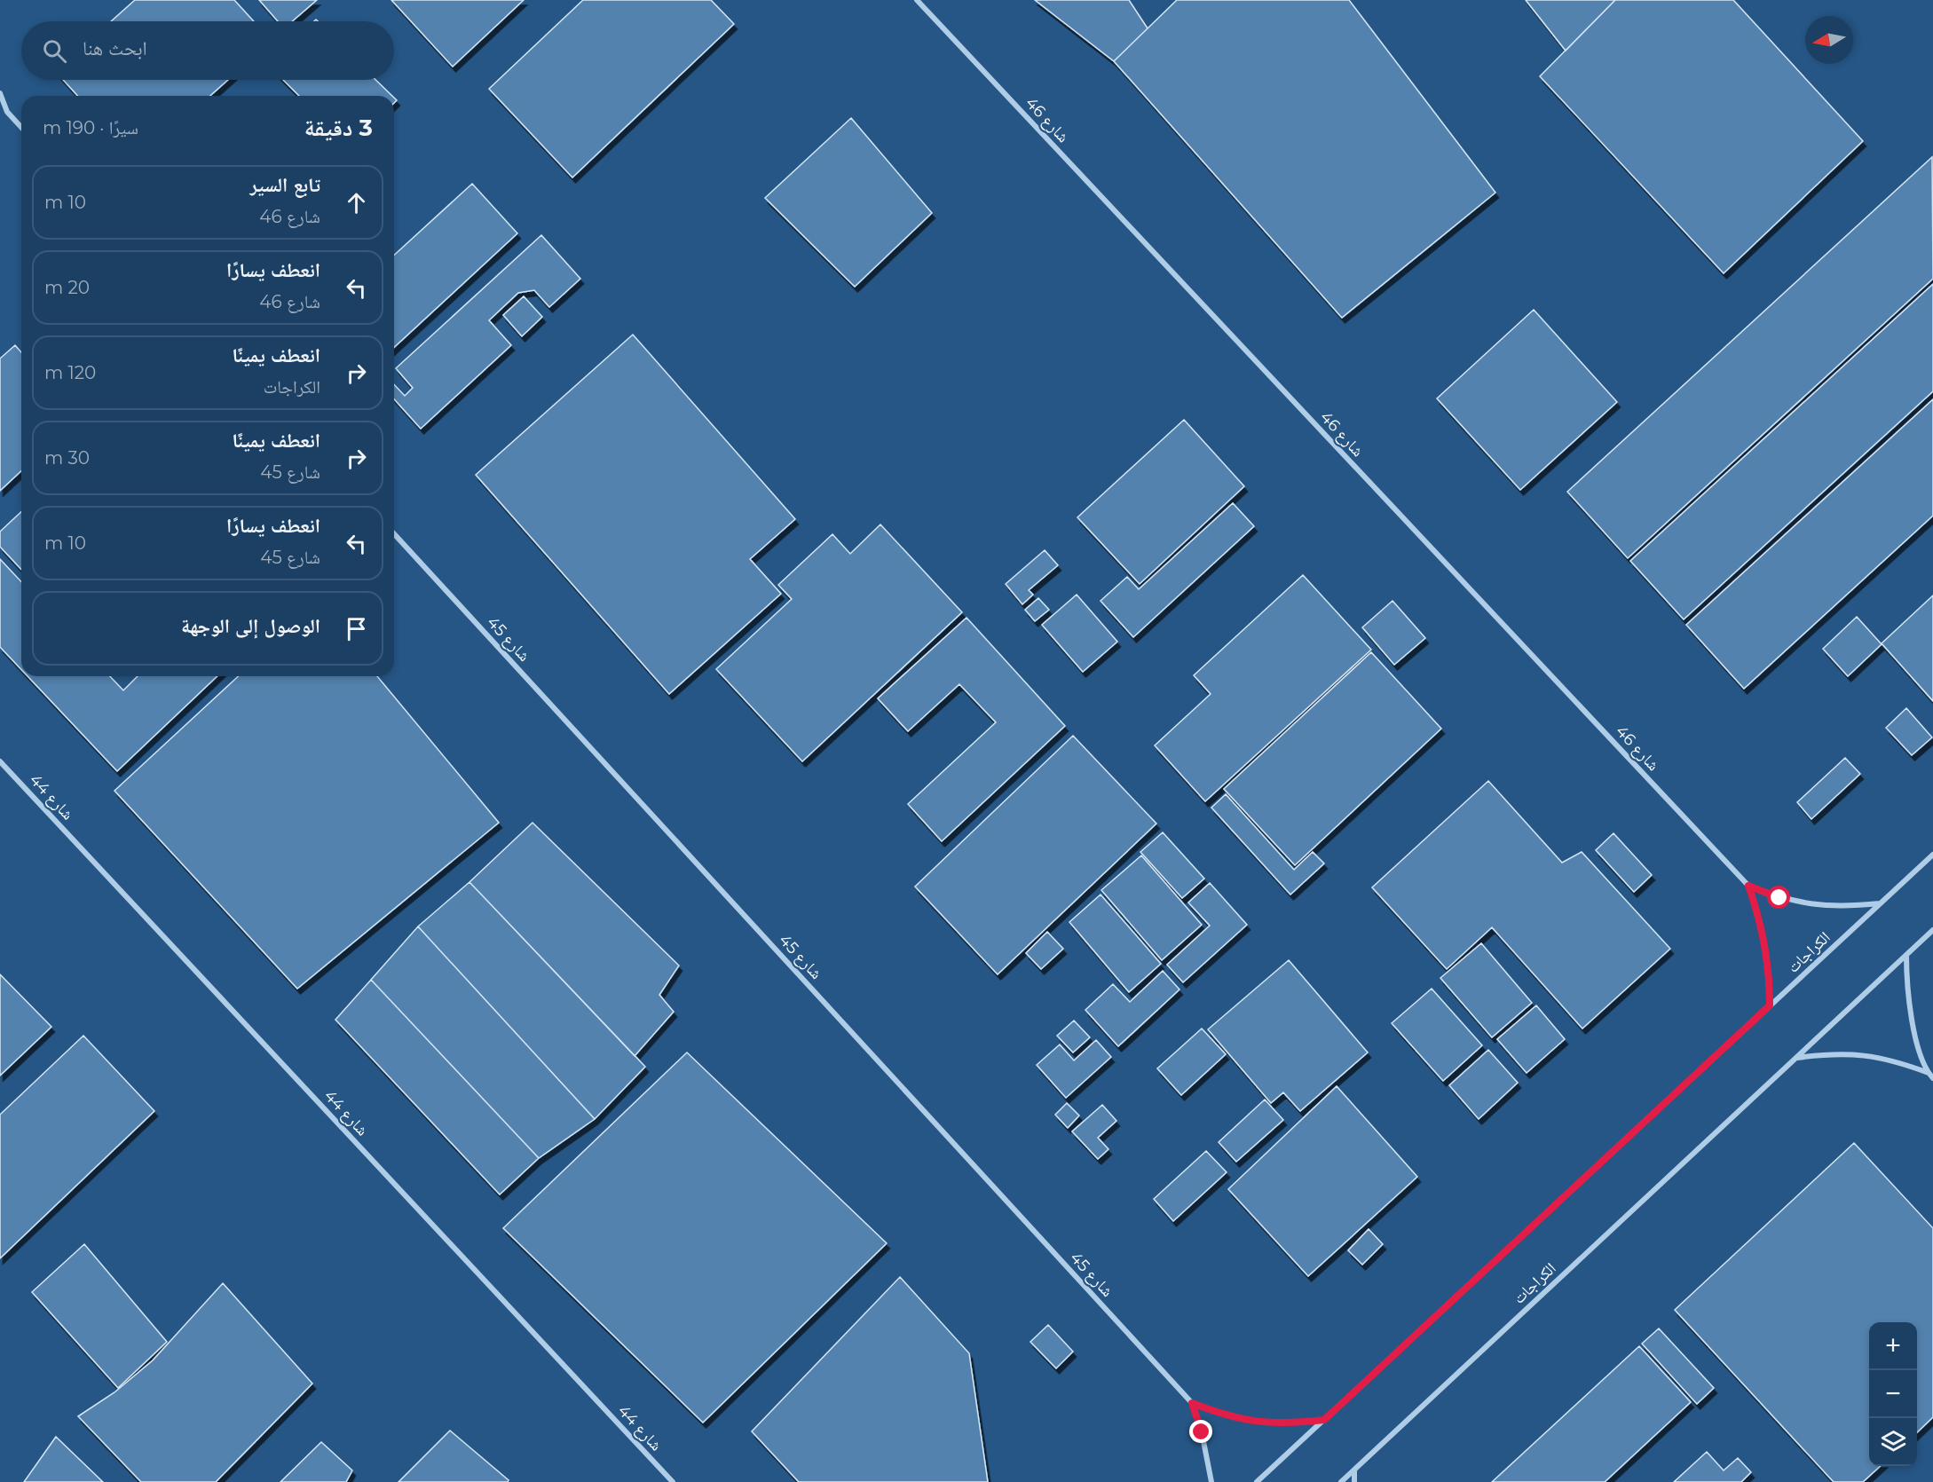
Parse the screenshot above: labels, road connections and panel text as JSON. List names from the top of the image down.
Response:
{
  "streets": {
    "street": [
      "شارع 46",
      "شارع 45",
      "شارع 44",
      "الكراجات"
    ]
  },
  "crossings": [
    ["شارع 46", "الكراجات"],
    ["شارع 45", "الكراجات"]
  ],
  "north": "left",
  "page": {
    "search": "ابحث هنا",
    "heading": ["3 دقيقة", "سيرًا · 190 m"],
    "list": [
      ["تابع السير", "شارع 46", "10 m"],
      ["انعطف يسارًا", "شارع 46", "20 m"],
      ["انعطف يمينًا", "الكراجات", "120 m"],
      ["انعطف يمينًا", "شارع 45", "30 m"],
      ["انعطف يسارًا", "شارع 45", "10 m"],
      "الوصول إلى الوجهة"
    ],
    "map_buttons": ["+", "−"]
  }
}
